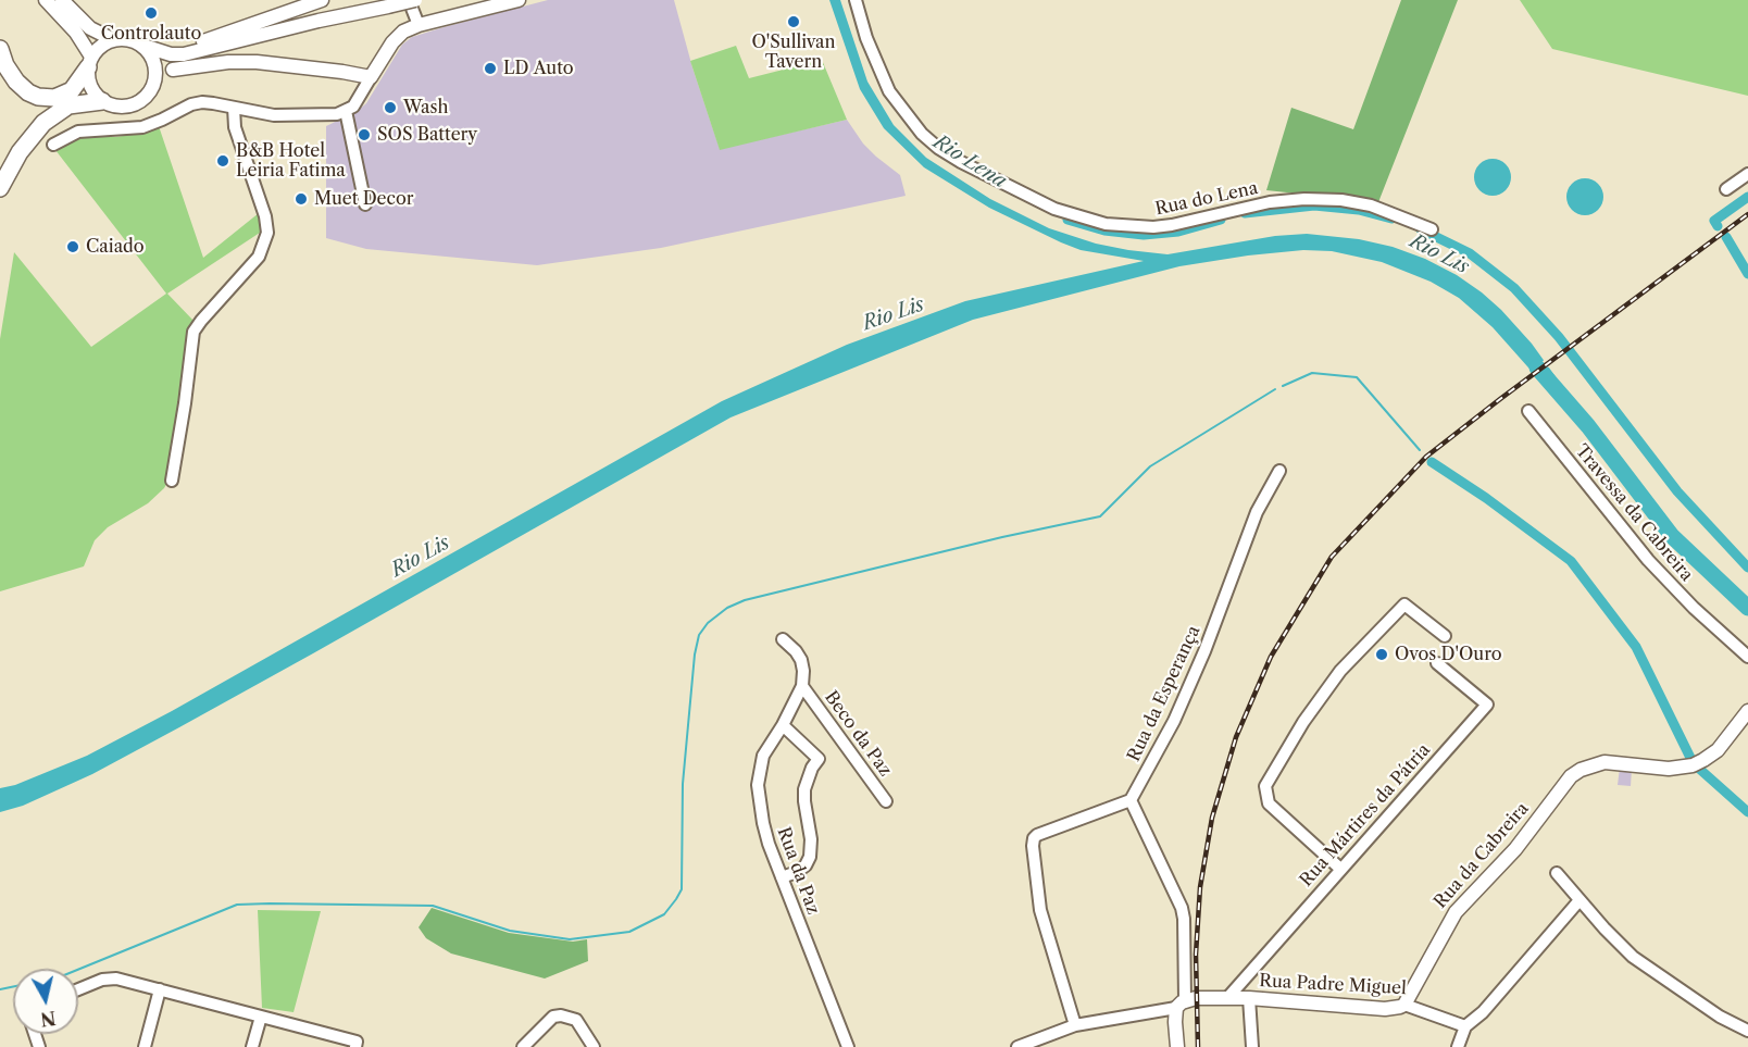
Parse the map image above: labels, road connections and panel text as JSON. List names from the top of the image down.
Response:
{
  "streets": {
    "main road": ["Rua da Cabreira", "Rua Padre Miguel"],
    "street": [
      "Rua do Lena",
      "Travessa da Cabreira",
      "Rua da Esperança",
      "Beco da Paz",
      "Rua Mártires da Pátria",
      "Rua da Paz"
    ]
  },
  "crossings": [
    ["Beco da Paz", "Rua da Paz"],
    ["Rua Mártires da Pátria", "Rua Padre Miguel"],
    ["Rua da Cabreira", "Rua Padre Miguel"]
  ],
  "water": ["Rio Lena", "Rio Lis"],
  "places": [
    "Controlauto",
    "O'Sullivan Tavern",
    "LD Auto",
    "Wash",
    "SOS Battery",
    "B&B Hotel Leiria Fatima",
    "Muet Decor",
    "Caiado",
    "Ovos D'Ouro"
  ],
  "north": "bottom"
}
